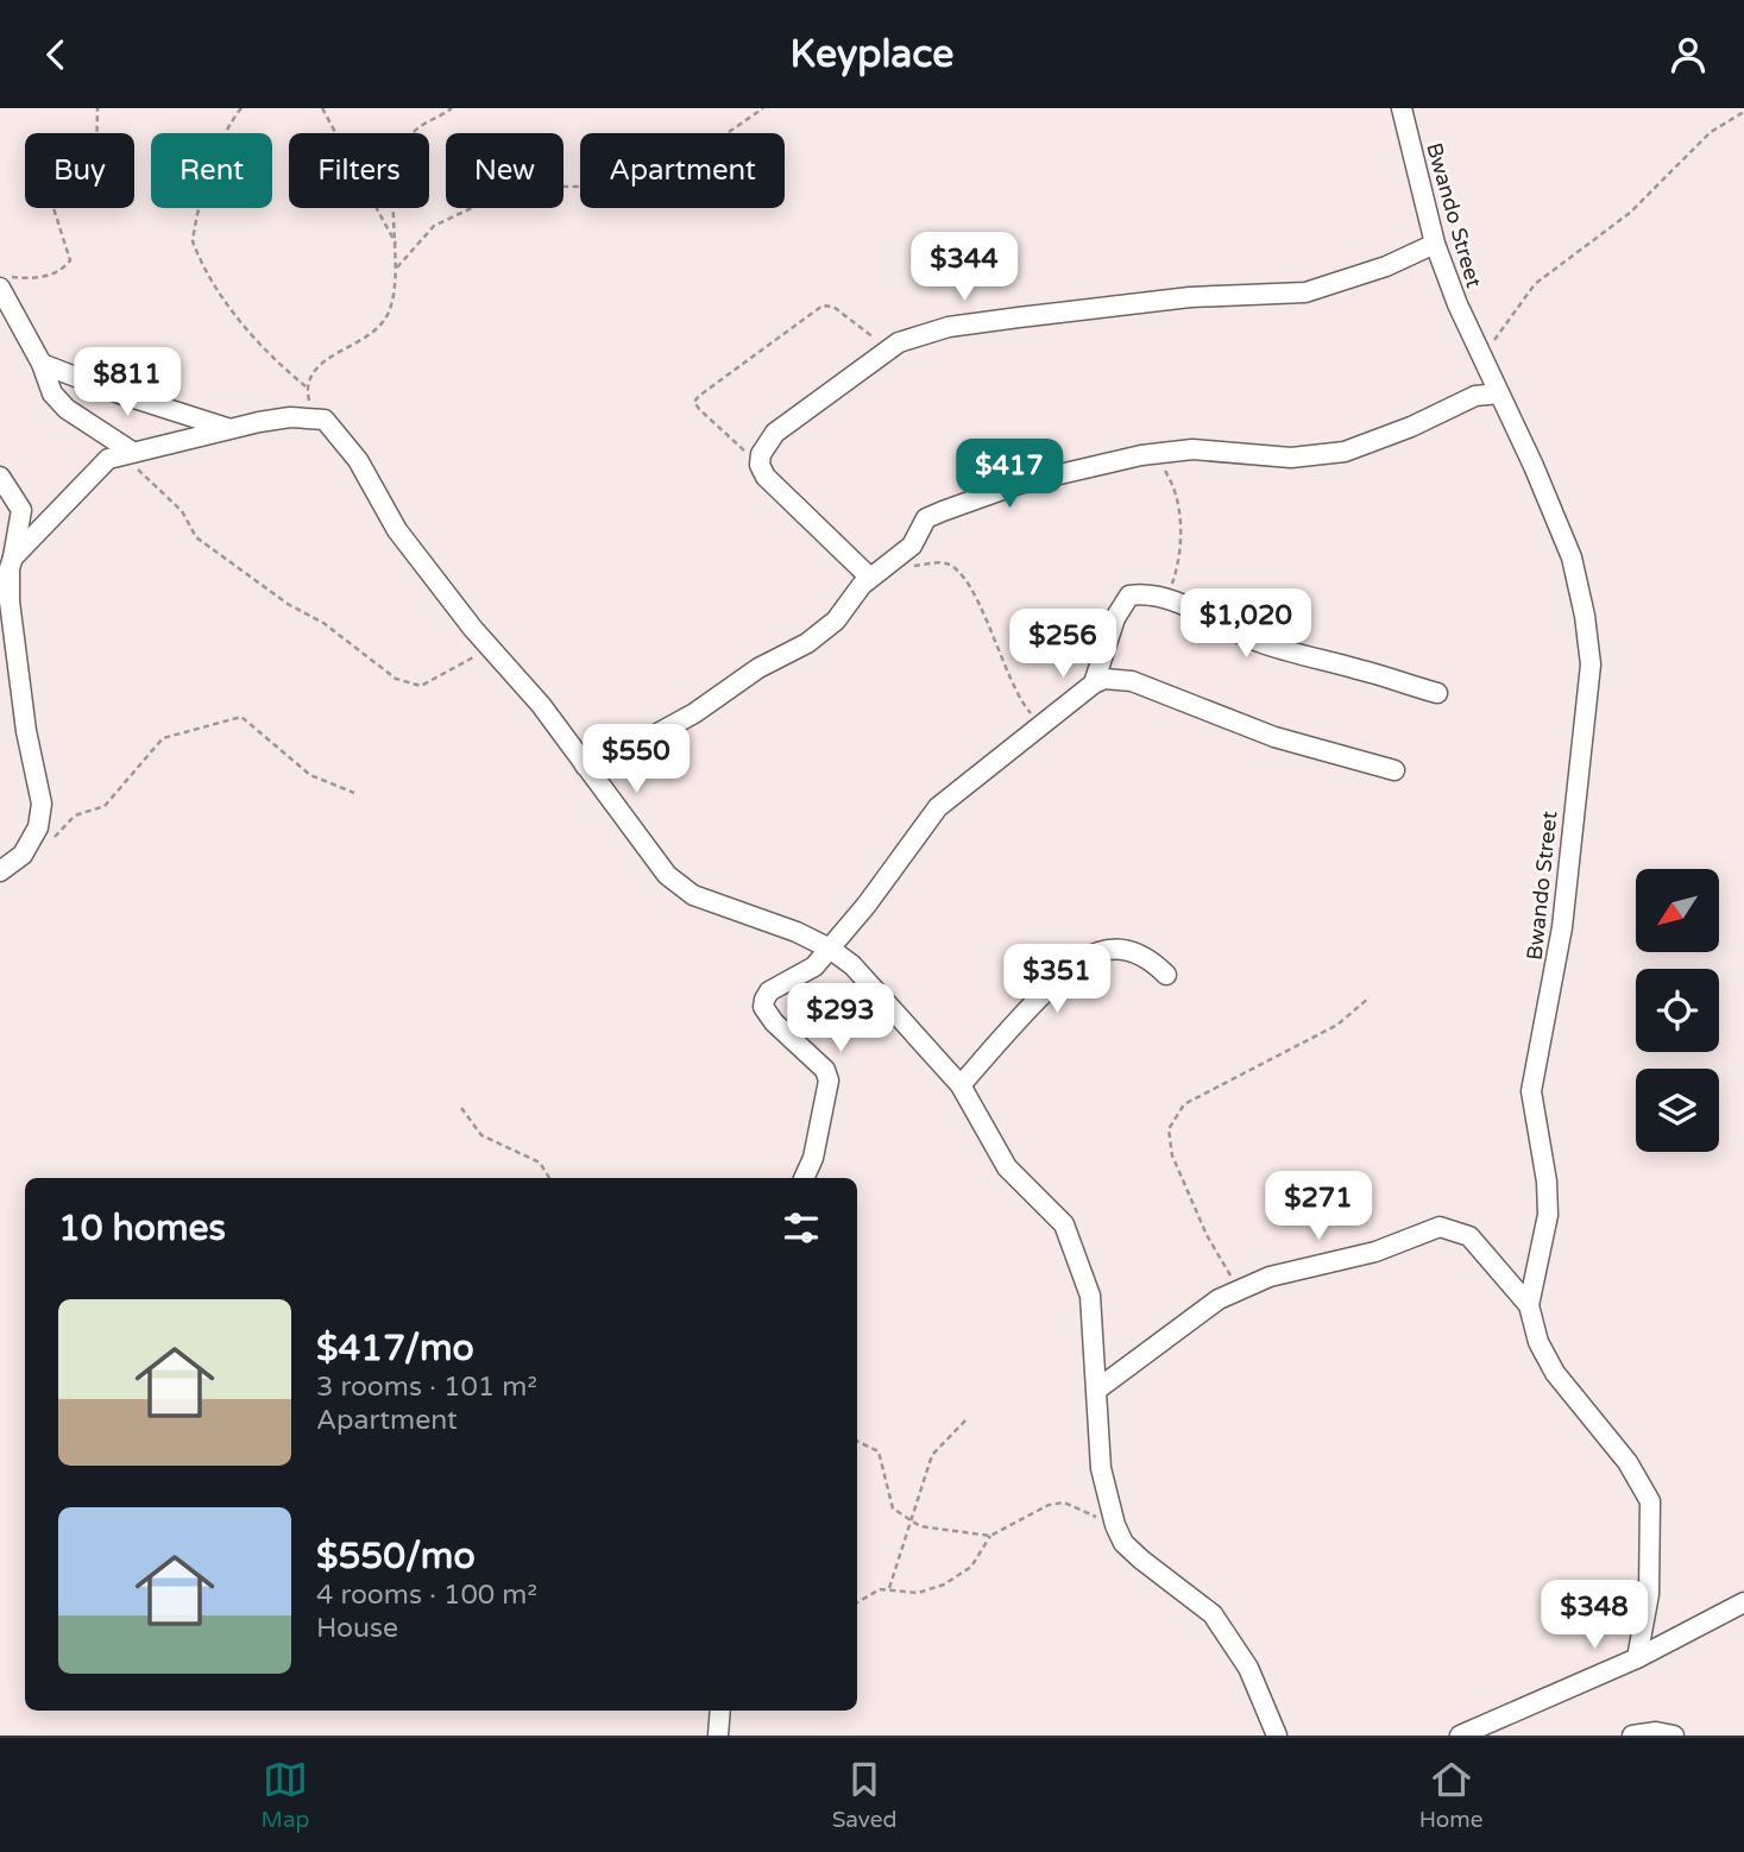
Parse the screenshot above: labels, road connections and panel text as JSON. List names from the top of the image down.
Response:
{
  "streets": {
    "street": ["Bwando Street"]
  },
  "north": "bottom left",
  "page": {
    "header": "Keyplace",
    "chip": [
      "Buy",
      "Rent",
      "Filters",
      "New",
      "Apartment"
    ],
    "price": [
      "$344",
      "$811",
      "$417",
      "$1,020",
      "$256",
      "$550",
      "$351",
      "$293",
      "$271",
      "$348"
    ],
    "heading": "10 homes",
    "list": [
      {
        "name": "$417/mo",
        "note": "3 rooms · 101 m² · Apartment"
      },
      {
        "name": "$550/mo",
        "note": "4 rooms · 100 m² · House"
      }
    ],
    "tabs": ["Map", "Saved", "Home"]
  }
}
